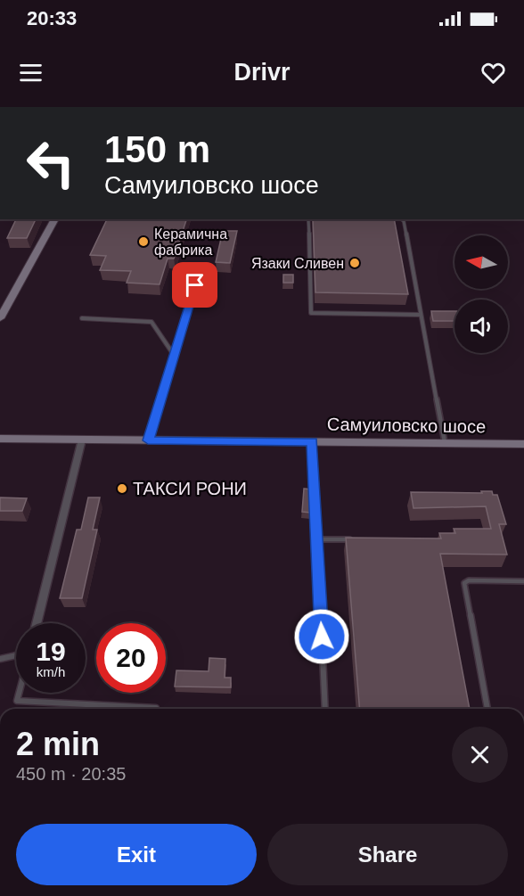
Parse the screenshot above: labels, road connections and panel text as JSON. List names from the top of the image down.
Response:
{
  "streets": {
    "street": ["Самуиловско шосе"]
  },
  "places": ["Керамична фабрика", "Язаки Сливен", "ТАКСИ РОНИ"],
  "north": "left",
  "page": {
    "status": "20:33",
    "header": "Drivr",
    "turn": ["150 m", "Самуиловско шосе"],
    "speed": "19 km/h",
    "limit": "20",
    "heading": ["2 min", "450 m · 20:35"],
    "buttons": ["Exit", "Share"]
  }
}
